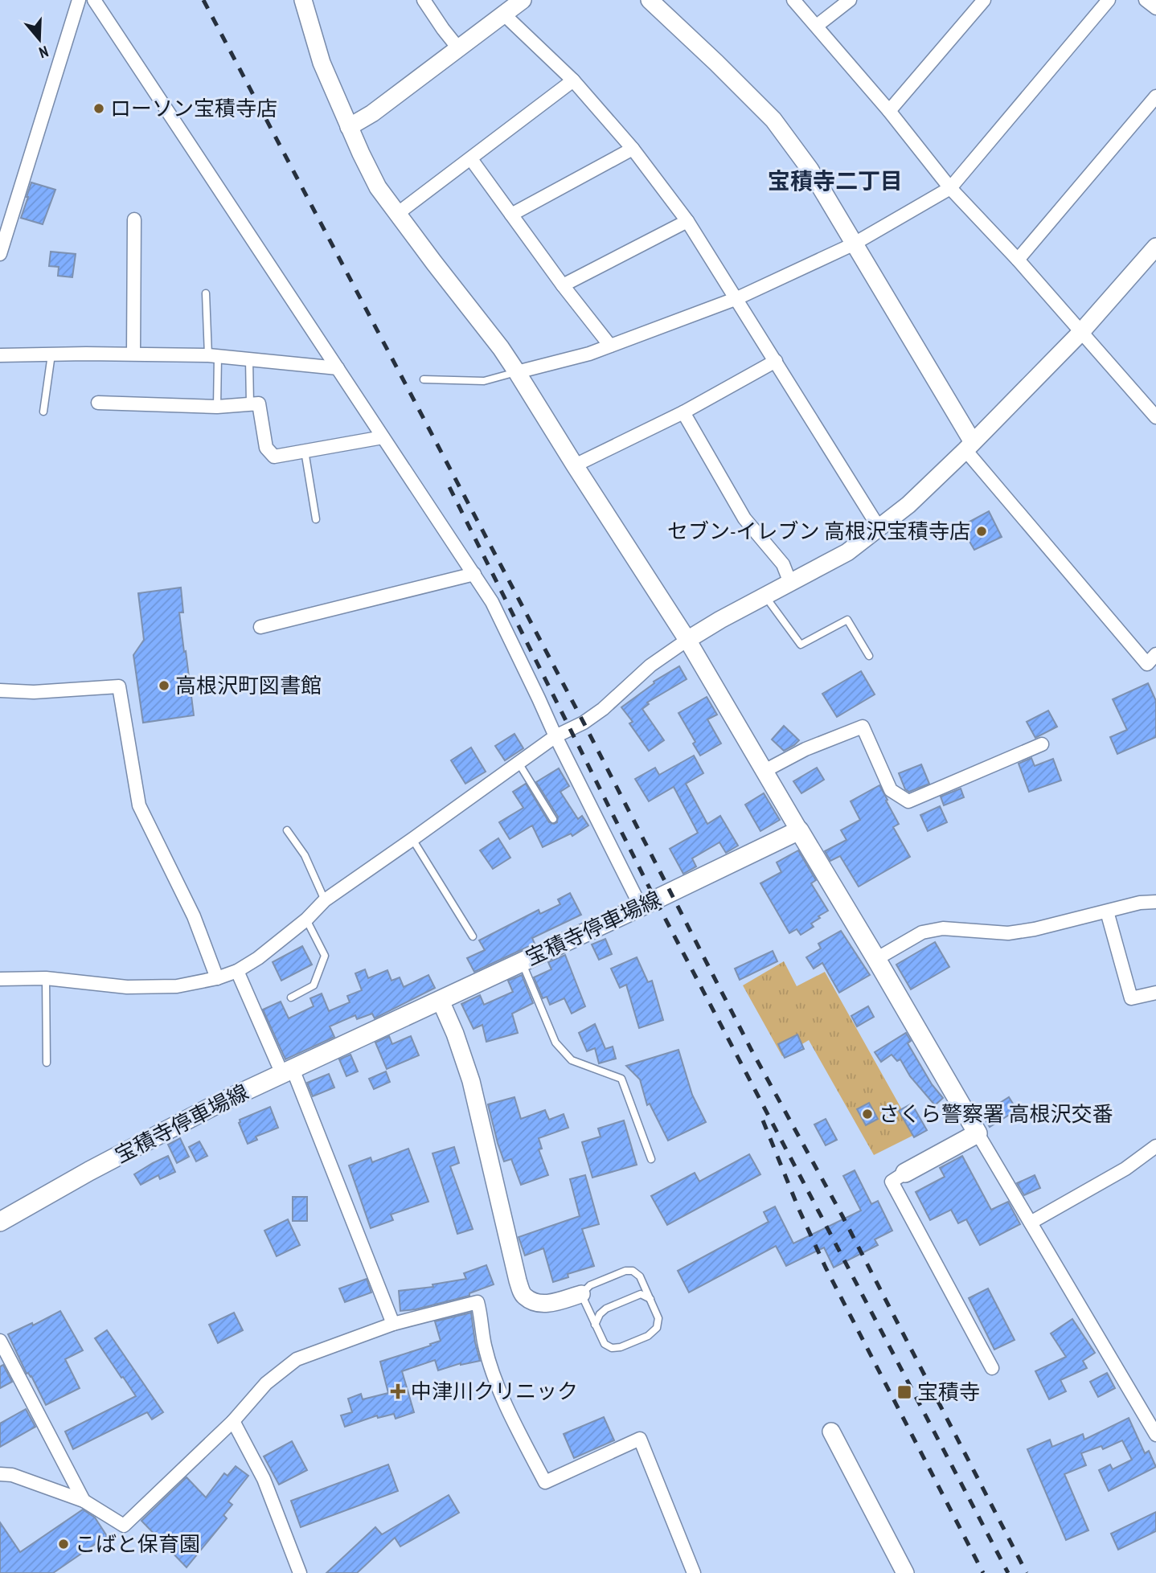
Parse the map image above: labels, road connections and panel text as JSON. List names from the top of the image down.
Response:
{
  "streets": {
    "main road": ["宝積寺停車場線"]
  },
  "districts": ["宝積寺二丁目"],
  "places": {
    "other": [
      "ローソン宝積寺店",
      "セブン-イレブン 高根沢宝積寺店",
      "高根沢町図書館",
      "さくら警察署 高根沢交番",
      "こばと保育園"
    ],
    "health": ["中津川クリニック"],
    "transit": ["宝積寺"]
  },
  "north": "bottom"
}
